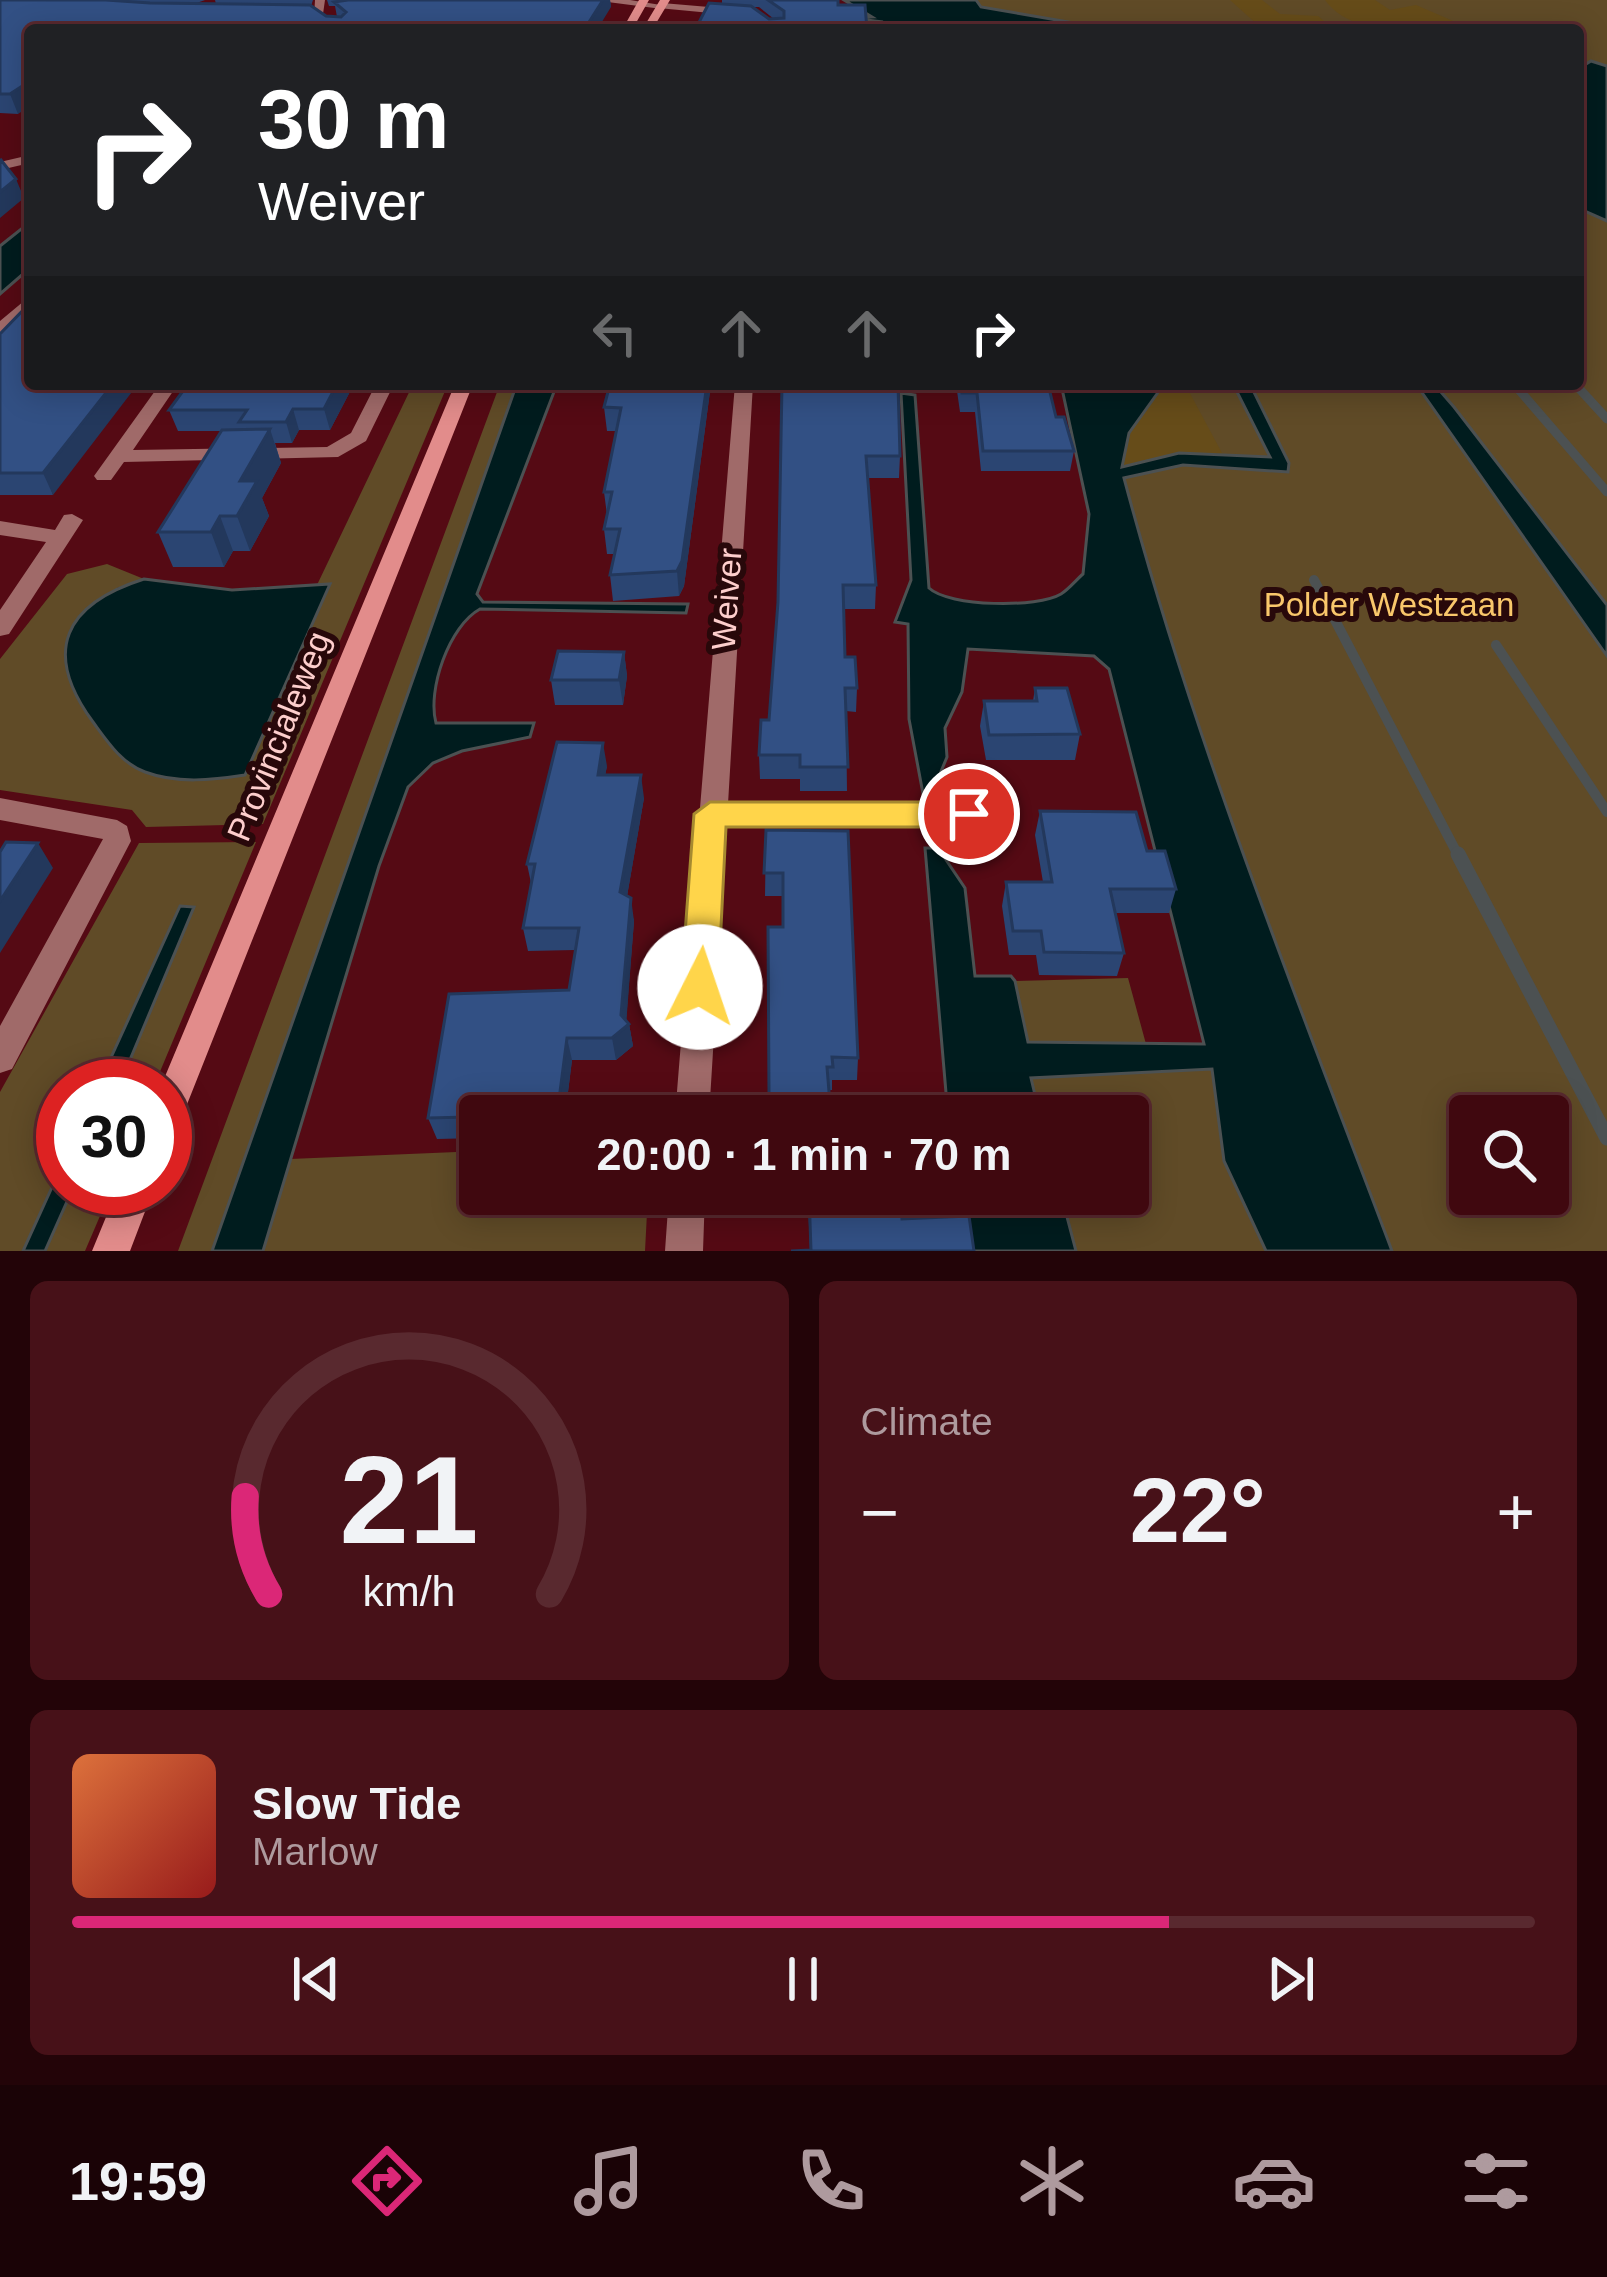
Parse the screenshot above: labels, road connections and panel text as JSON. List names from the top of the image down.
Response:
{
  "streets": {
    "main road": ["Provincialeweg"],
    "street": ["Weiver"]
  },
  "parks": ["Polder Westzaan"],
  "page": {
    "turn": ["30 m", "Weiver"],
    "limit": "30",
    "trip": "20:00 · 1 min · 70 m",
    "tile": "Climate",
    "heat": ["−", "22°", "+"],
    "song": ["Slow Tide", "Marlow"],
    "tabs": "19:59",
    "gauge": ["21", "km/h"]
  }
}
